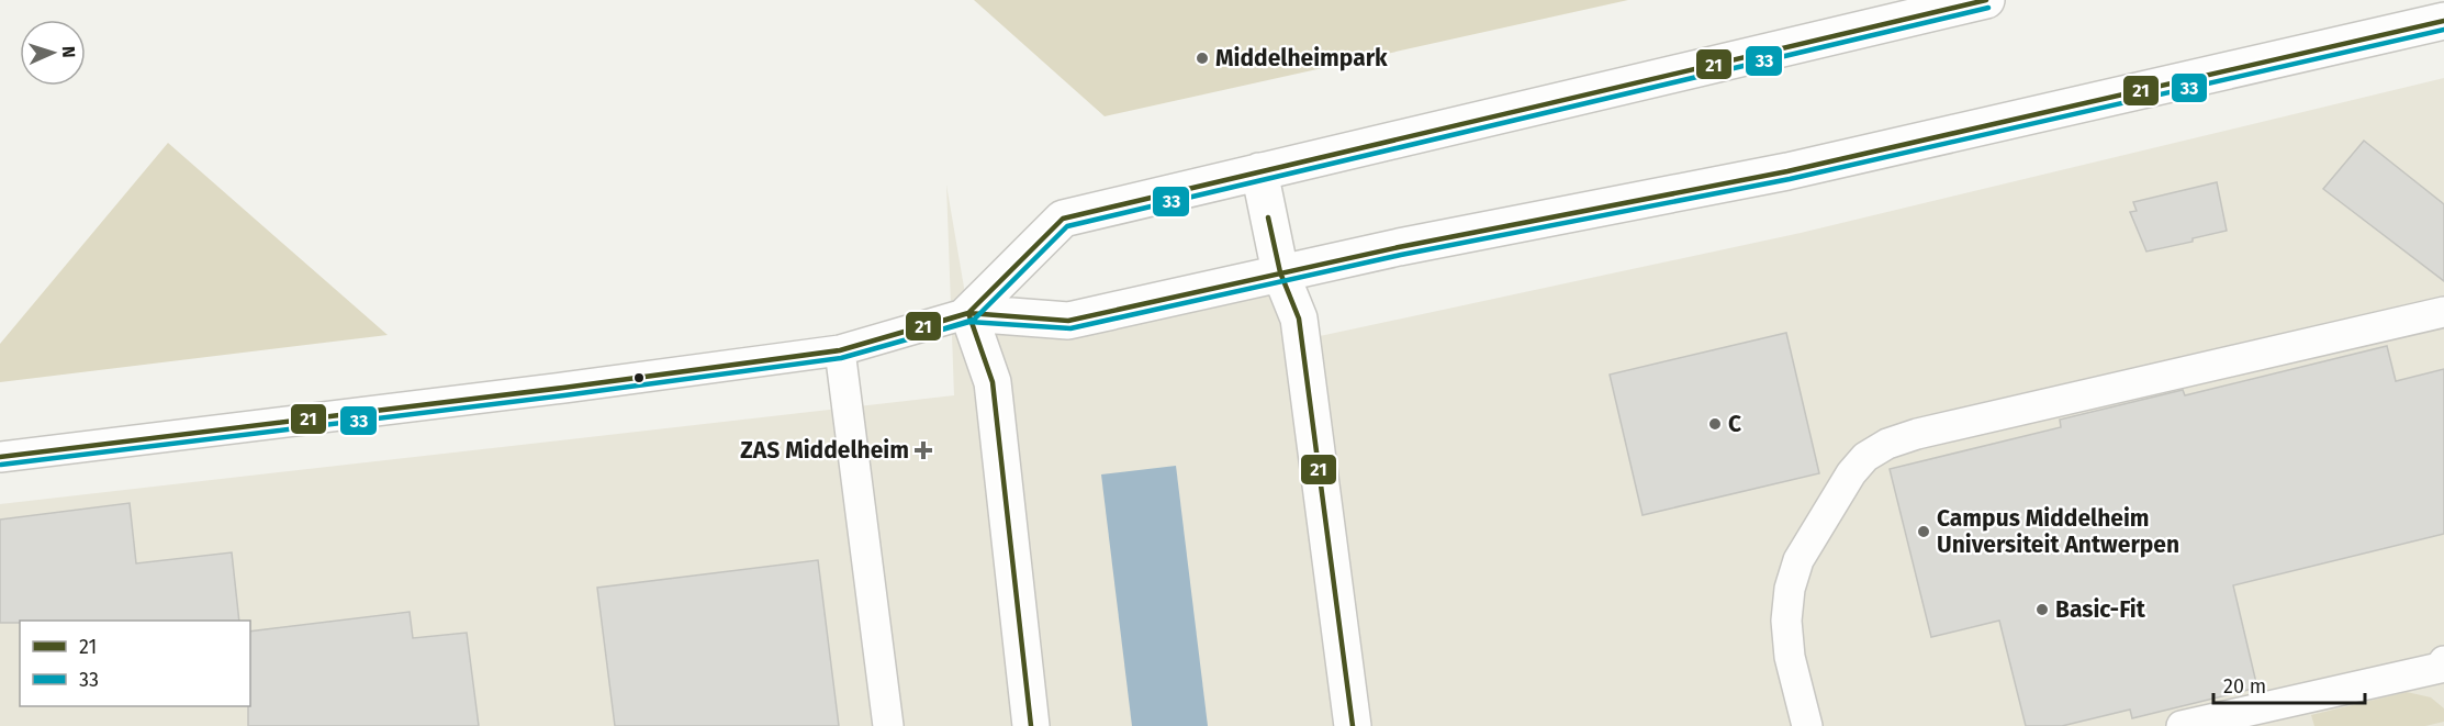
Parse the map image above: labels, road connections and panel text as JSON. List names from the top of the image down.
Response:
{
  "places": {
    "other": [
      "Middelheimpark",
      "C",
      "Campus Middelheim Universiteit Antwerpen",
      "Basic-Fit"
    ],
    "health": ["ZAS Middelheim"]
  },
  "lines": ["transit line 21", "transit line 33"],
  "legend": ["21", "33"],
  "scale_bar": "20 m",
  "north": "right"
}
